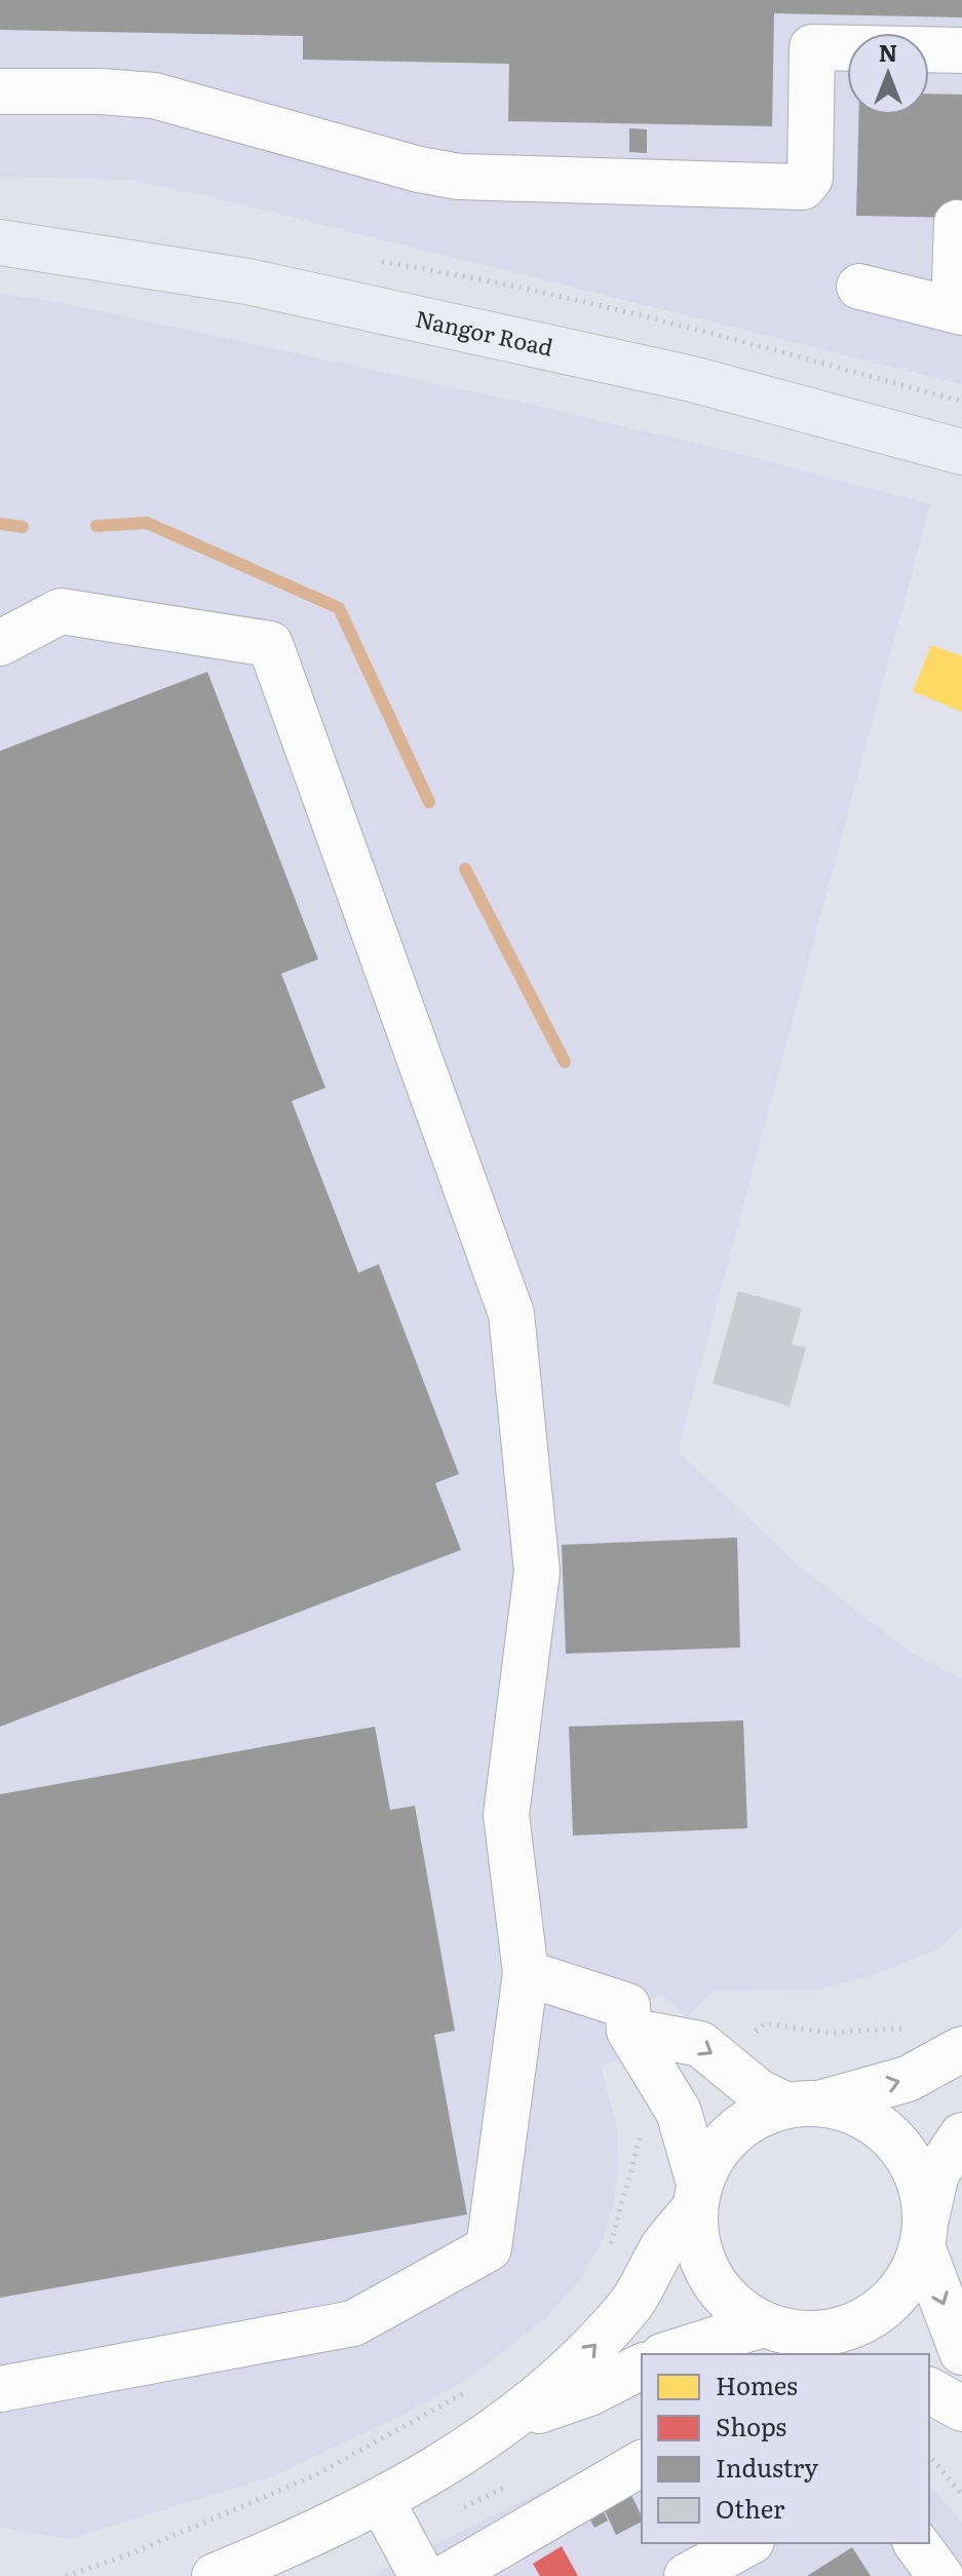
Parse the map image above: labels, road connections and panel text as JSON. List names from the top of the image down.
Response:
{
  "streets": {
    "main road": ["Nangor Road"]
  },
  "legend": [
    "Homes",
    "Shops",
    "Industry",
    "Other"
  ],
  "north": "top"
}
